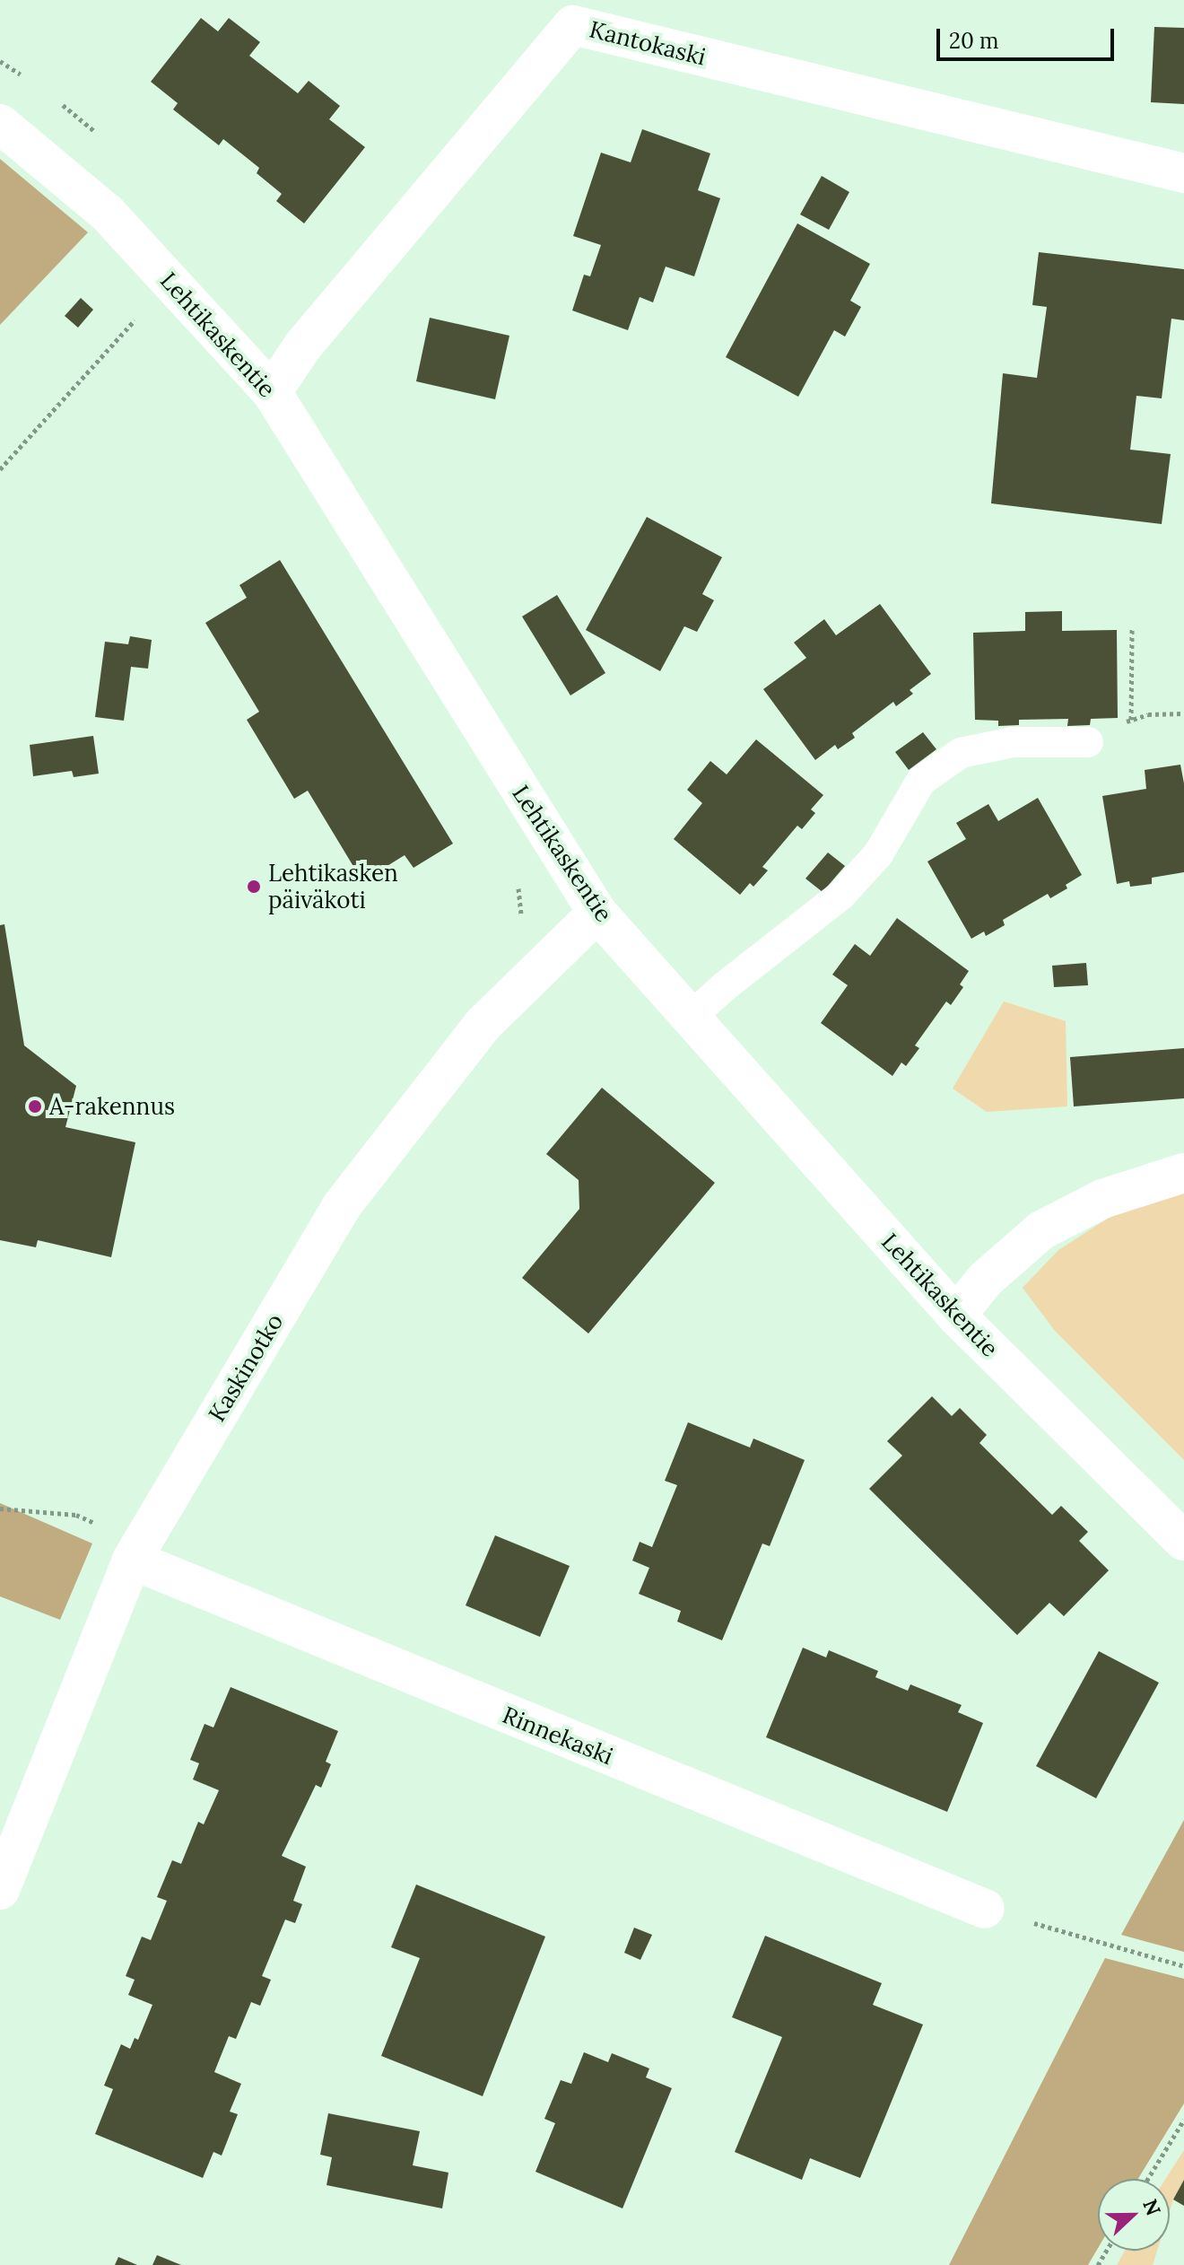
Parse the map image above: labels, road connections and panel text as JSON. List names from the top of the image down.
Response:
{
  "streets": {
    "street": [
      "Kantokaski",
      "Lehtikaskentie",
      "Kaskinotko",
      "Rinnekaski"
    ]
  },
  "crossings": [
    ["Kantokaski", "Lehtikaskentie"],
    ["Lehtikaskentie", "Kaskinotko"],
    ["Kaskinotko", "Rinnekaski"]
  ],
  "places": ["Lehtikasken päiväkoti", "A-rakennus"],
  "scale_bar": "20 m",
  "north": "right"
}
